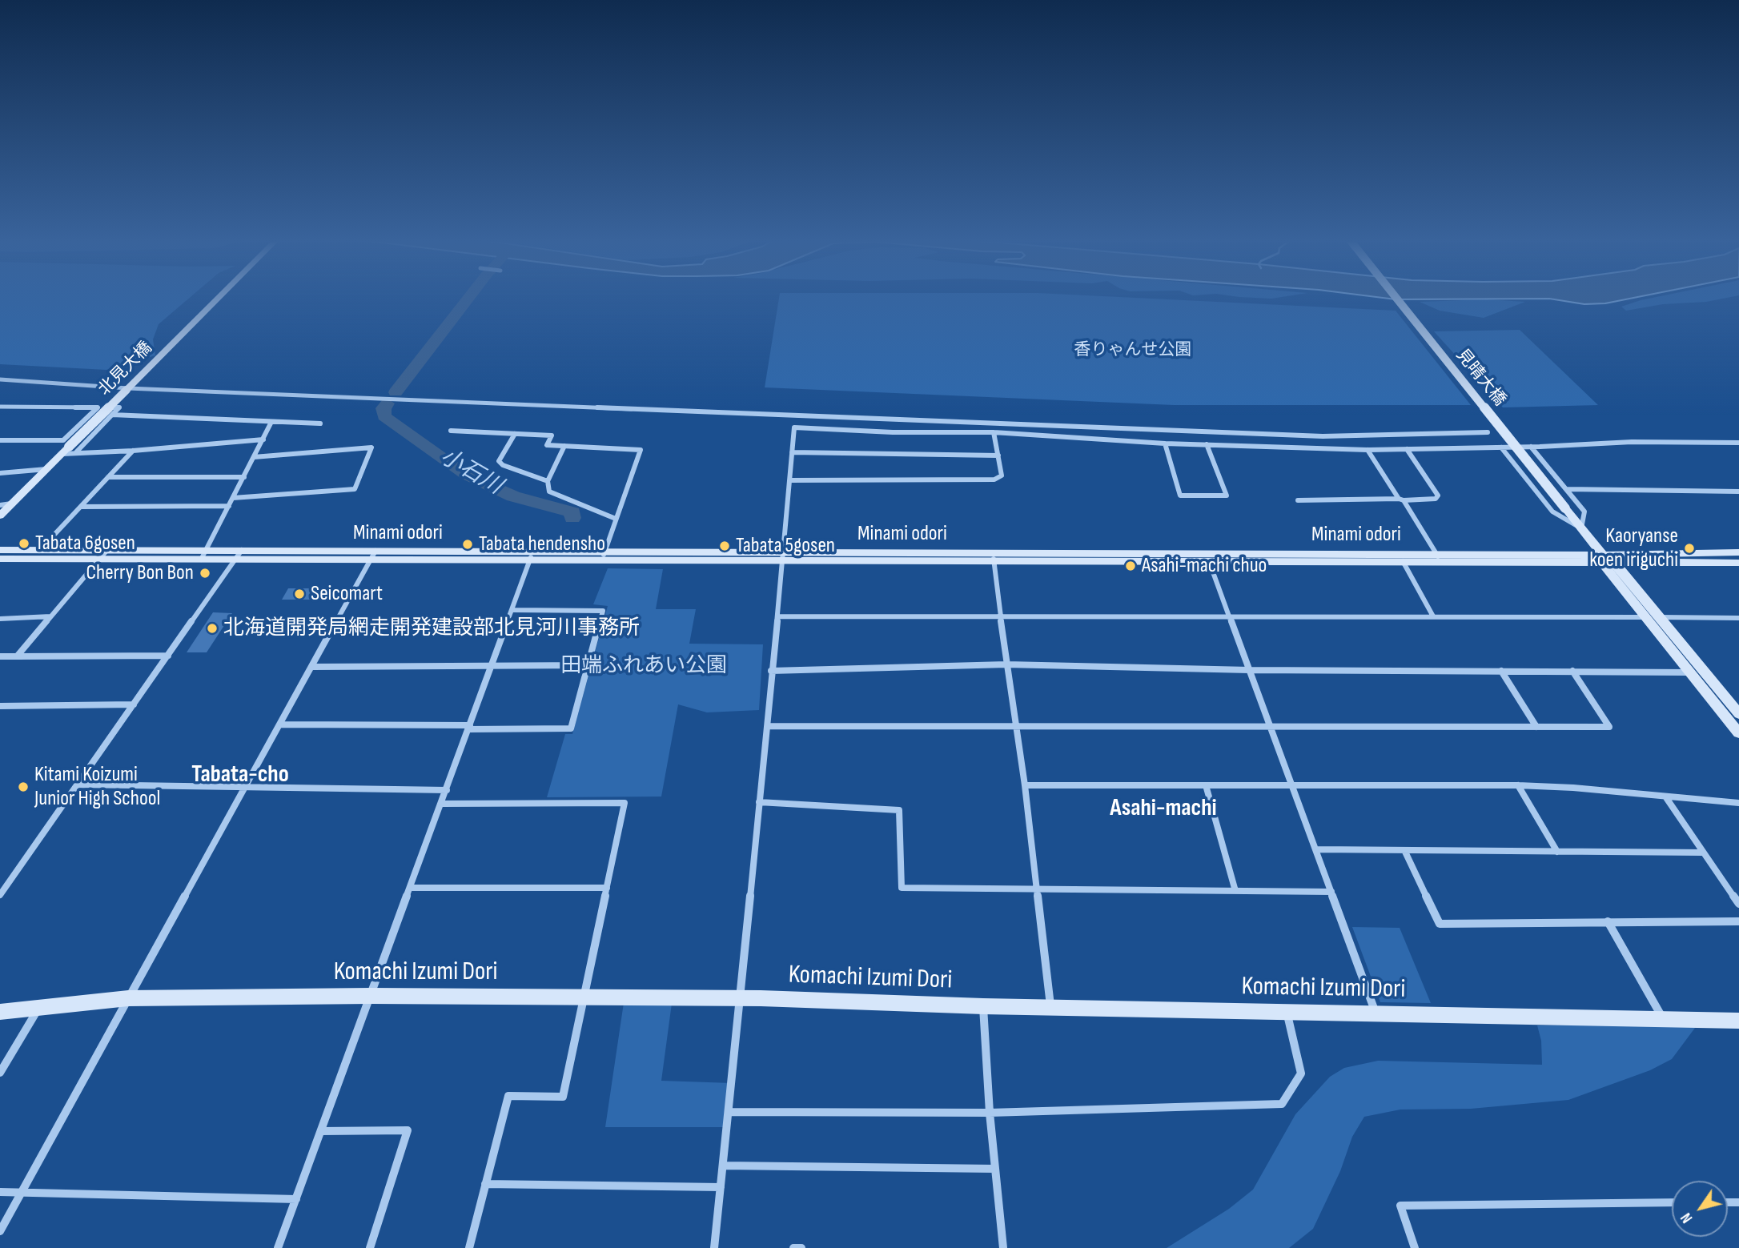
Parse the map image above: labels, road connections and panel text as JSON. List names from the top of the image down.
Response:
{
  "streets": {
    "street": [
      "北見大橋",
      "見晴大橋",
      "Minami odori",
      "Komachi Izumi Dori"
    ]
  },
  "crossings": [
    ["見晴大橋", "Minami odori"]
  ],
  "districts": ["Tabata-cho", "Asahi-machi"],
  "water": ["小石川"],
  "parks": ["香りゃんせ公園", "田端ふれあい公園"],
  "places": [
    "Tabata 6gosen",
    "Tabata hendensho",
    "Tabata 5gosen",
    "Kaoryanse koen iriguchi",
    "Asahi-machi chuo",
    "Cherry Bon Bon",
    "Seicomart",
    "北海道開発局網走開発建設部北見河川事務所",
    "Kitami Koizumi Junior High School"
  ],
  "north": "bottom left"
}
